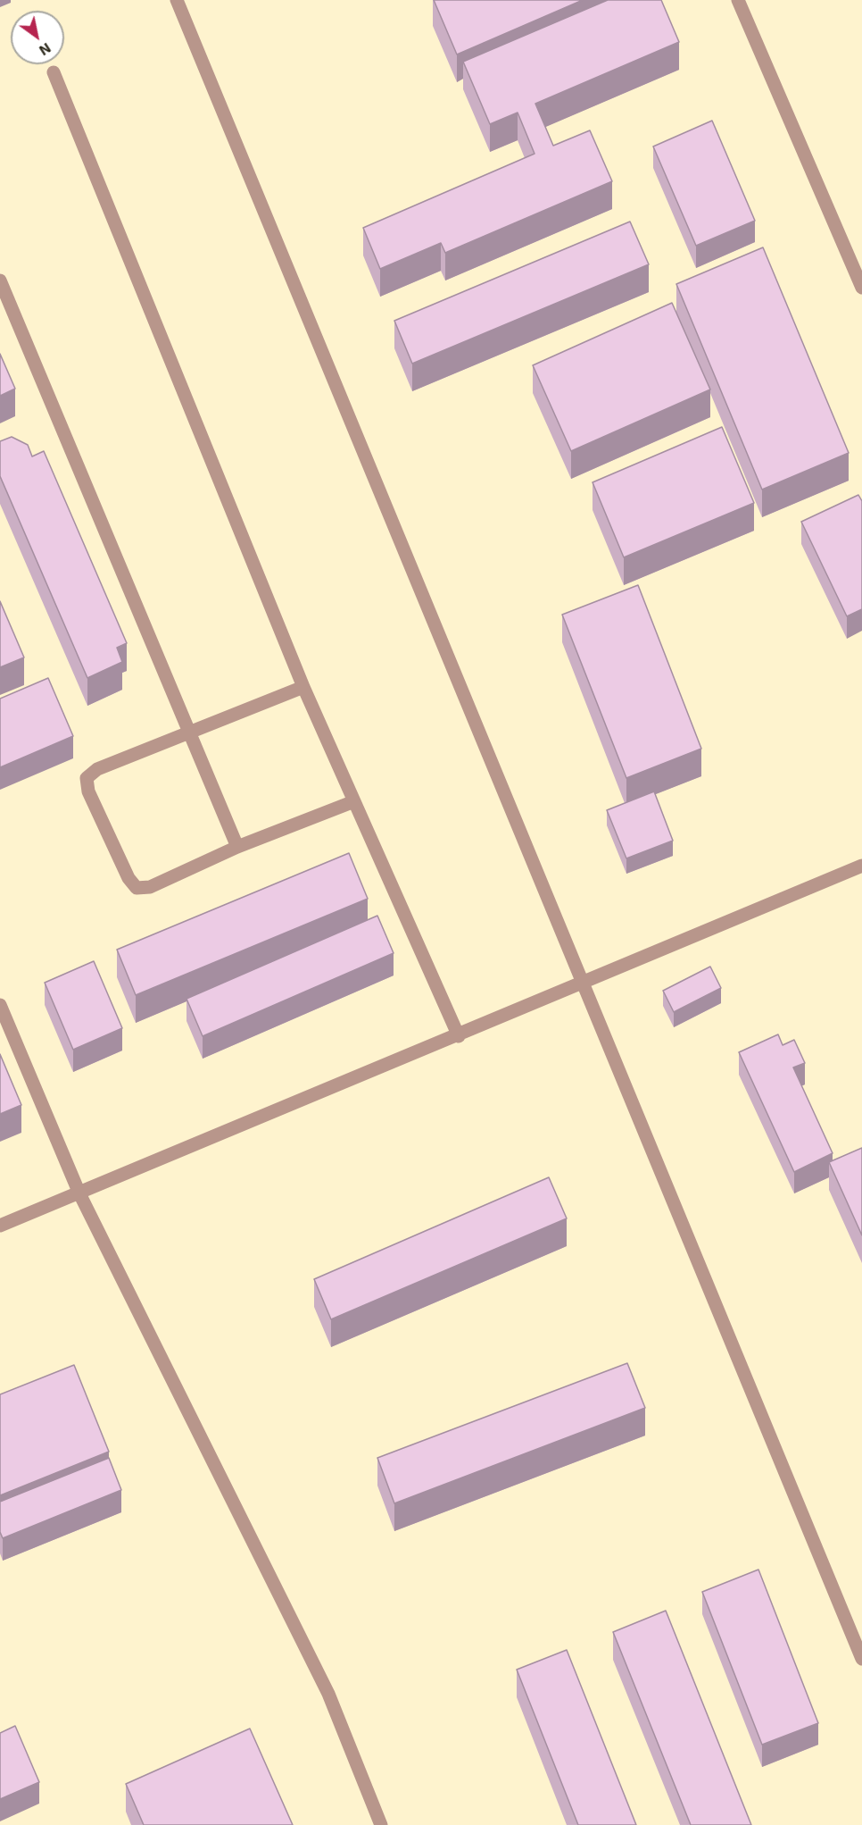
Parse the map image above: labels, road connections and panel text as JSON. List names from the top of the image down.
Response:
{
  "north": "bottom right"
}
